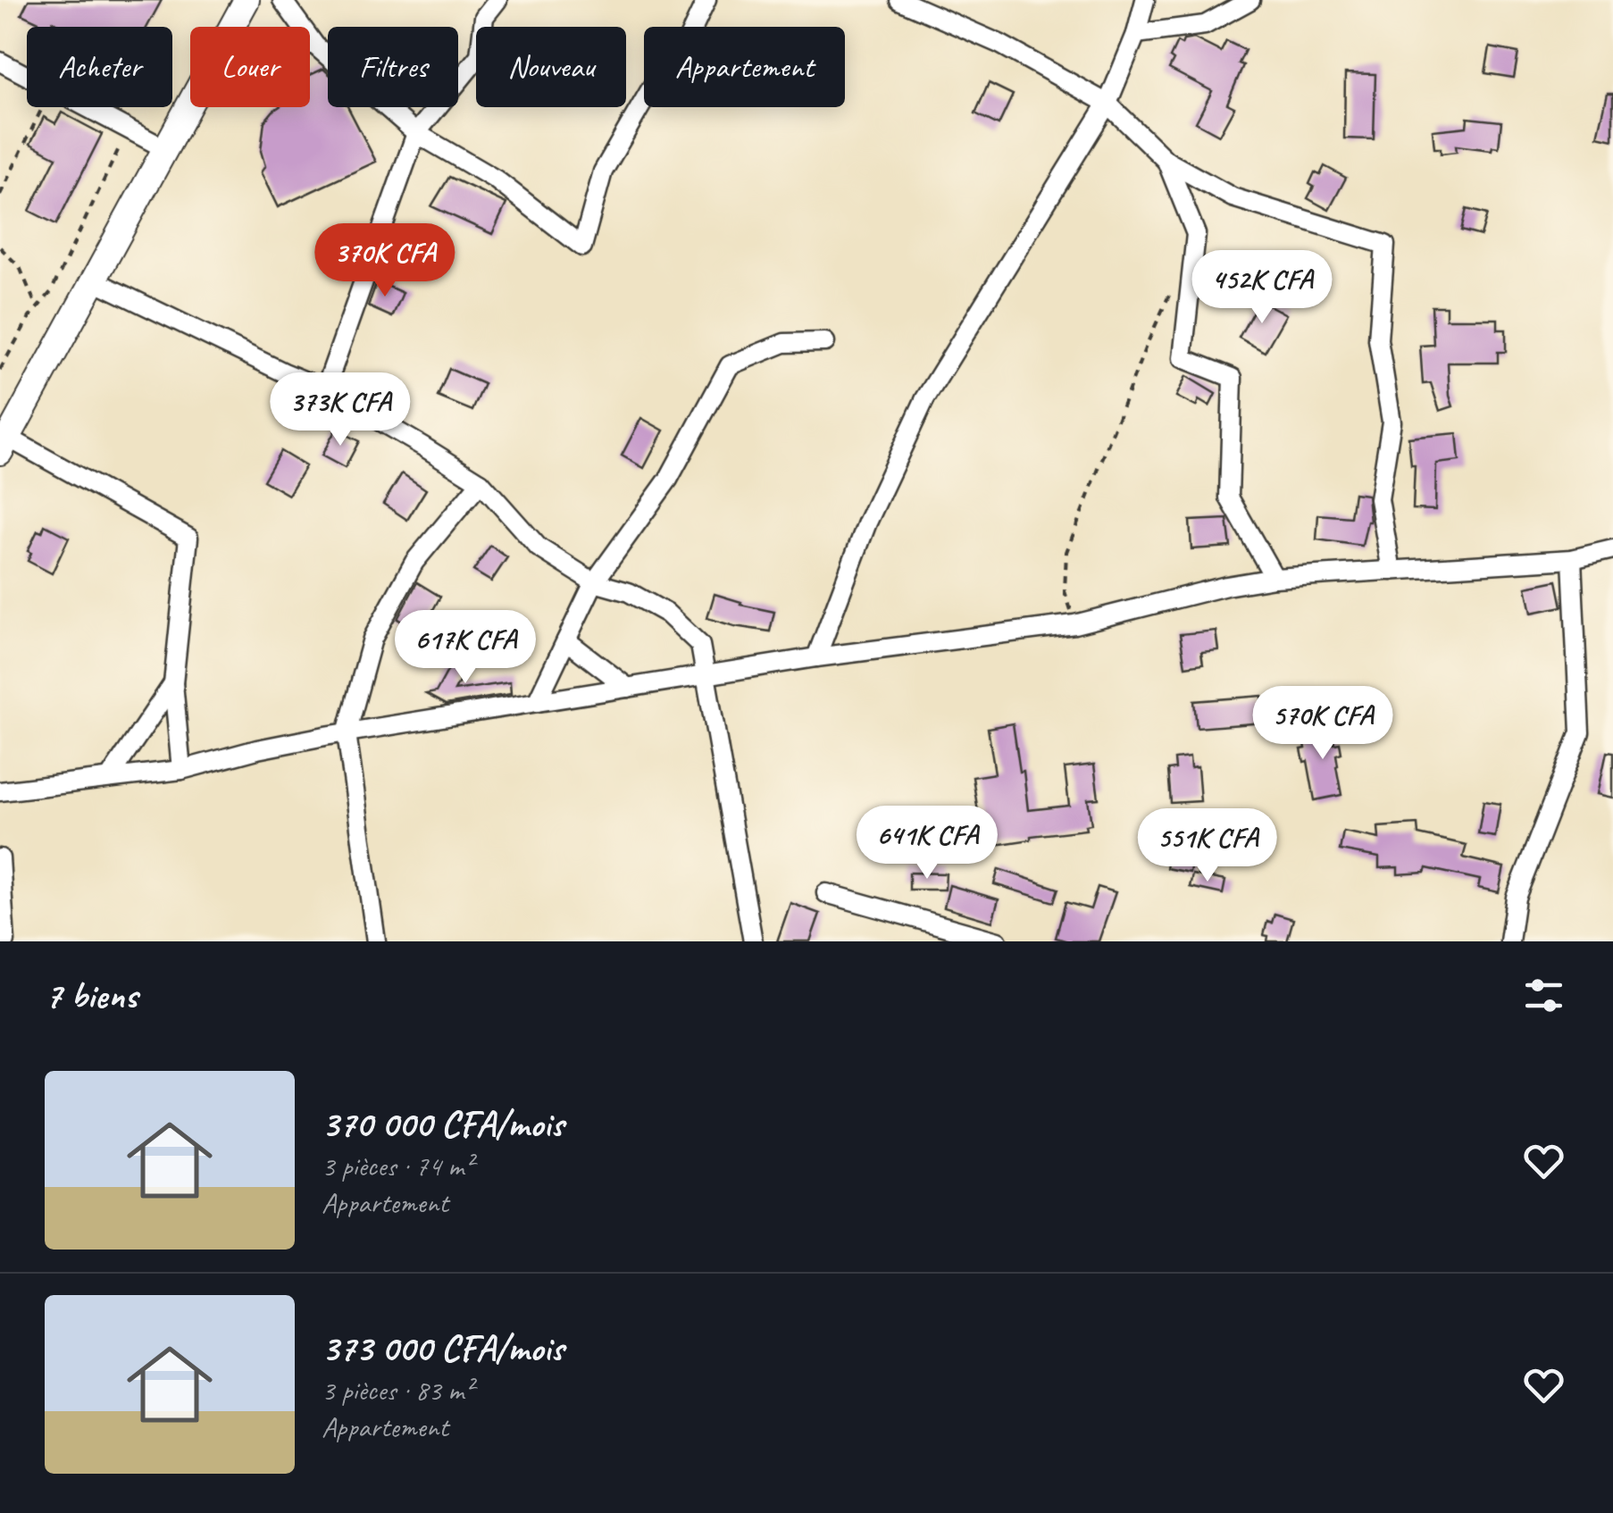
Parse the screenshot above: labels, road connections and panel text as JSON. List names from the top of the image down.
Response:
{
  "page": {
    "chip": [
      "Acheter",
      "Louer",
      "Filtres",
      "Nouveau",
      "Appartement"
    ],
    "price": [
      "370K CFA",
      "452K CFA",
      "373K CFA",
      "617K CFA",
      "570K CFA",
      "641K CFA",
      "551K CFA"
    ],
    "heading": "7 biens",
    "list": [
      {
        "name": "370 000 CFA/mois",
        "note": "3 pièces · 74 m² · Appartement"
      },
      {
        "name": "373 000 CFA/mois",
        "note": "3 pièces · 83 m² · Appartement"
      }
    ]
  }
}
